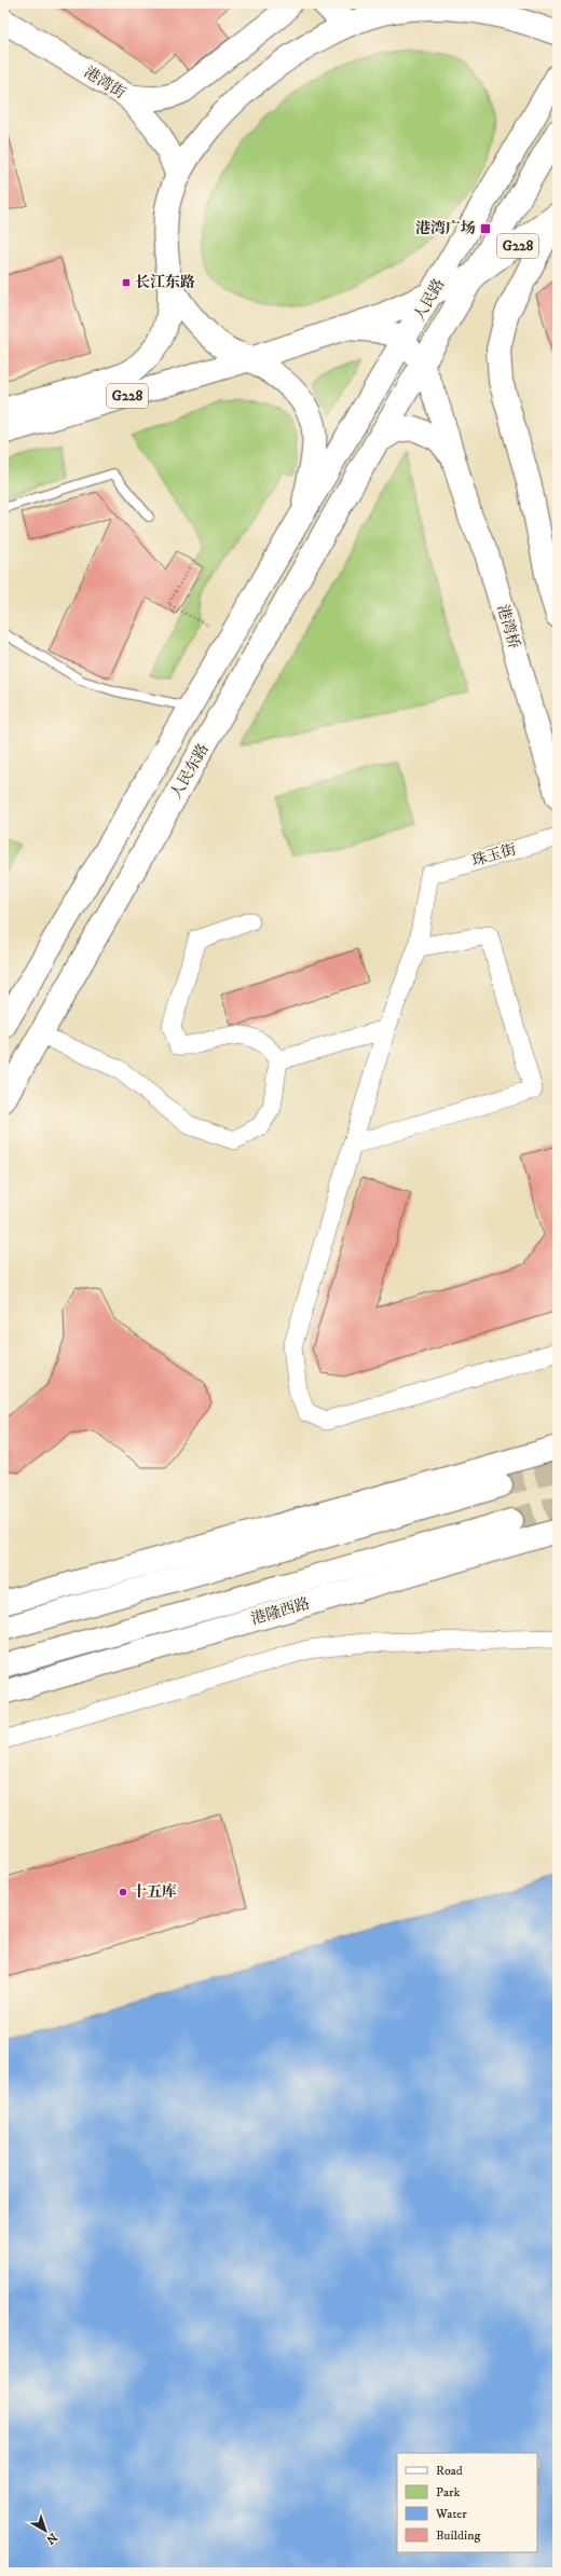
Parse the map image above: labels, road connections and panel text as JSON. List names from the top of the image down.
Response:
{
  "streets": {
    "main road": [
      "港湾街",
      "G228",
      "人民路",
      "港湾桥",
      "人民东路",
      "港隆西路"
    ],
    "street": ["珠玉街"]
  },
  "crossings": [
    ["港湾街", "G228"],
    ["G228", "人民路"],
    ["人民路", "港湾桥"],
    ["人民路", "人民东路"]
  ],
  "places": {
    "transit": ["港湾广场", "长江东路"],
    "other": ["十五库"]
  },
  "legend": [
    "Road",
    "Park",
    "Water",
    "Building"
  ],
  "north": "bottom right"
}
